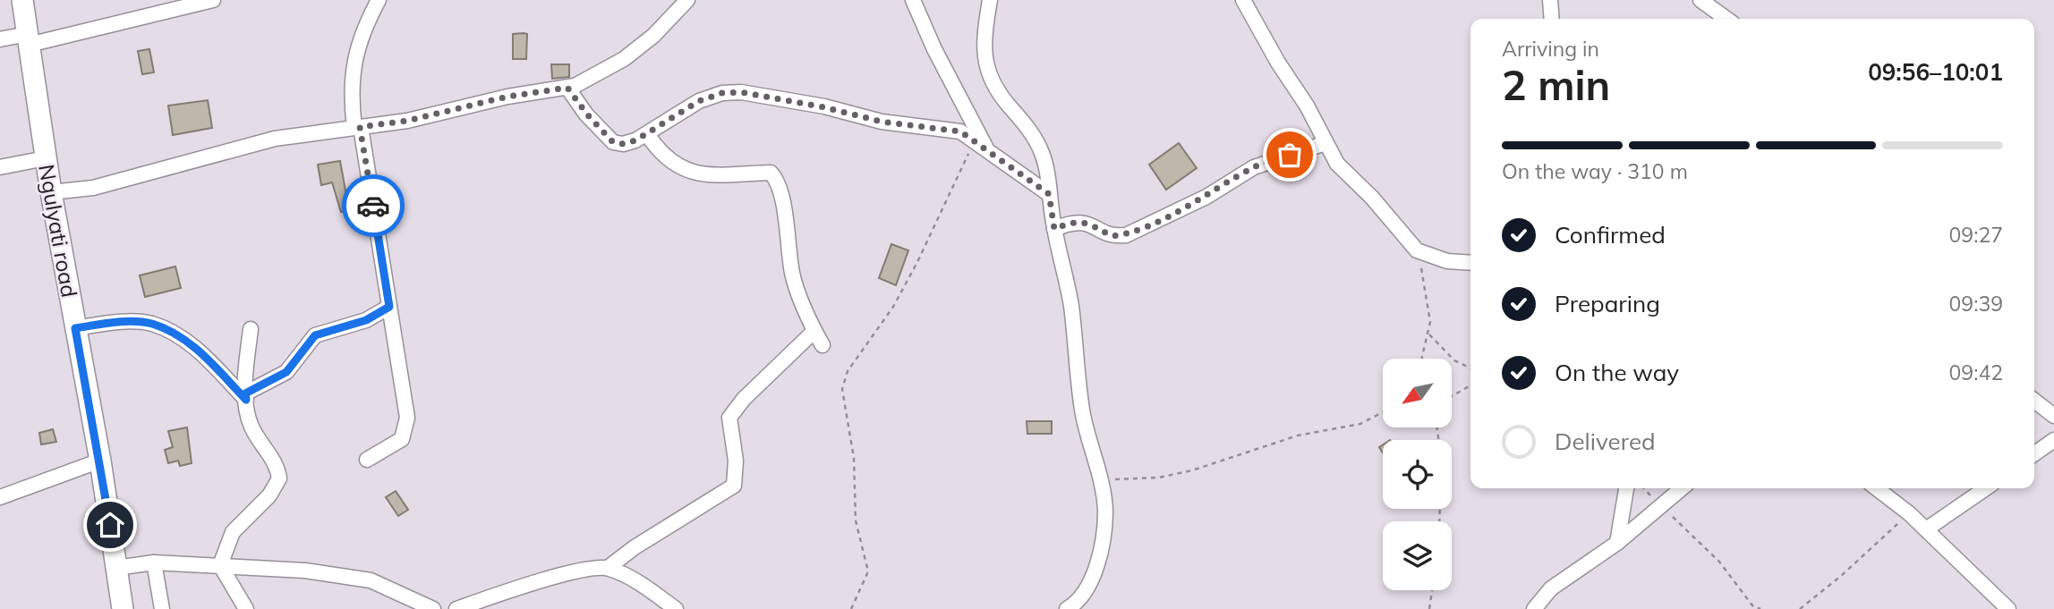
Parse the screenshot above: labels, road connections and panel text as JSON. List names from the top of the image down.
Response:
{
  "streets": {
    "main road": ["Ngulyati road"]
  },
  "north": "bottom left",
  "page": {
    "heading": ["2 min", "Arriving in", "09:56–10:01"],
    "bar": "On the way · 310 m",
    "list": [
      ["Confirmed", "09:27"],
      ["Preparing", "09:39"],
      ["On the way", "09:42"],
      "Delivered"
    ]
  }
}
